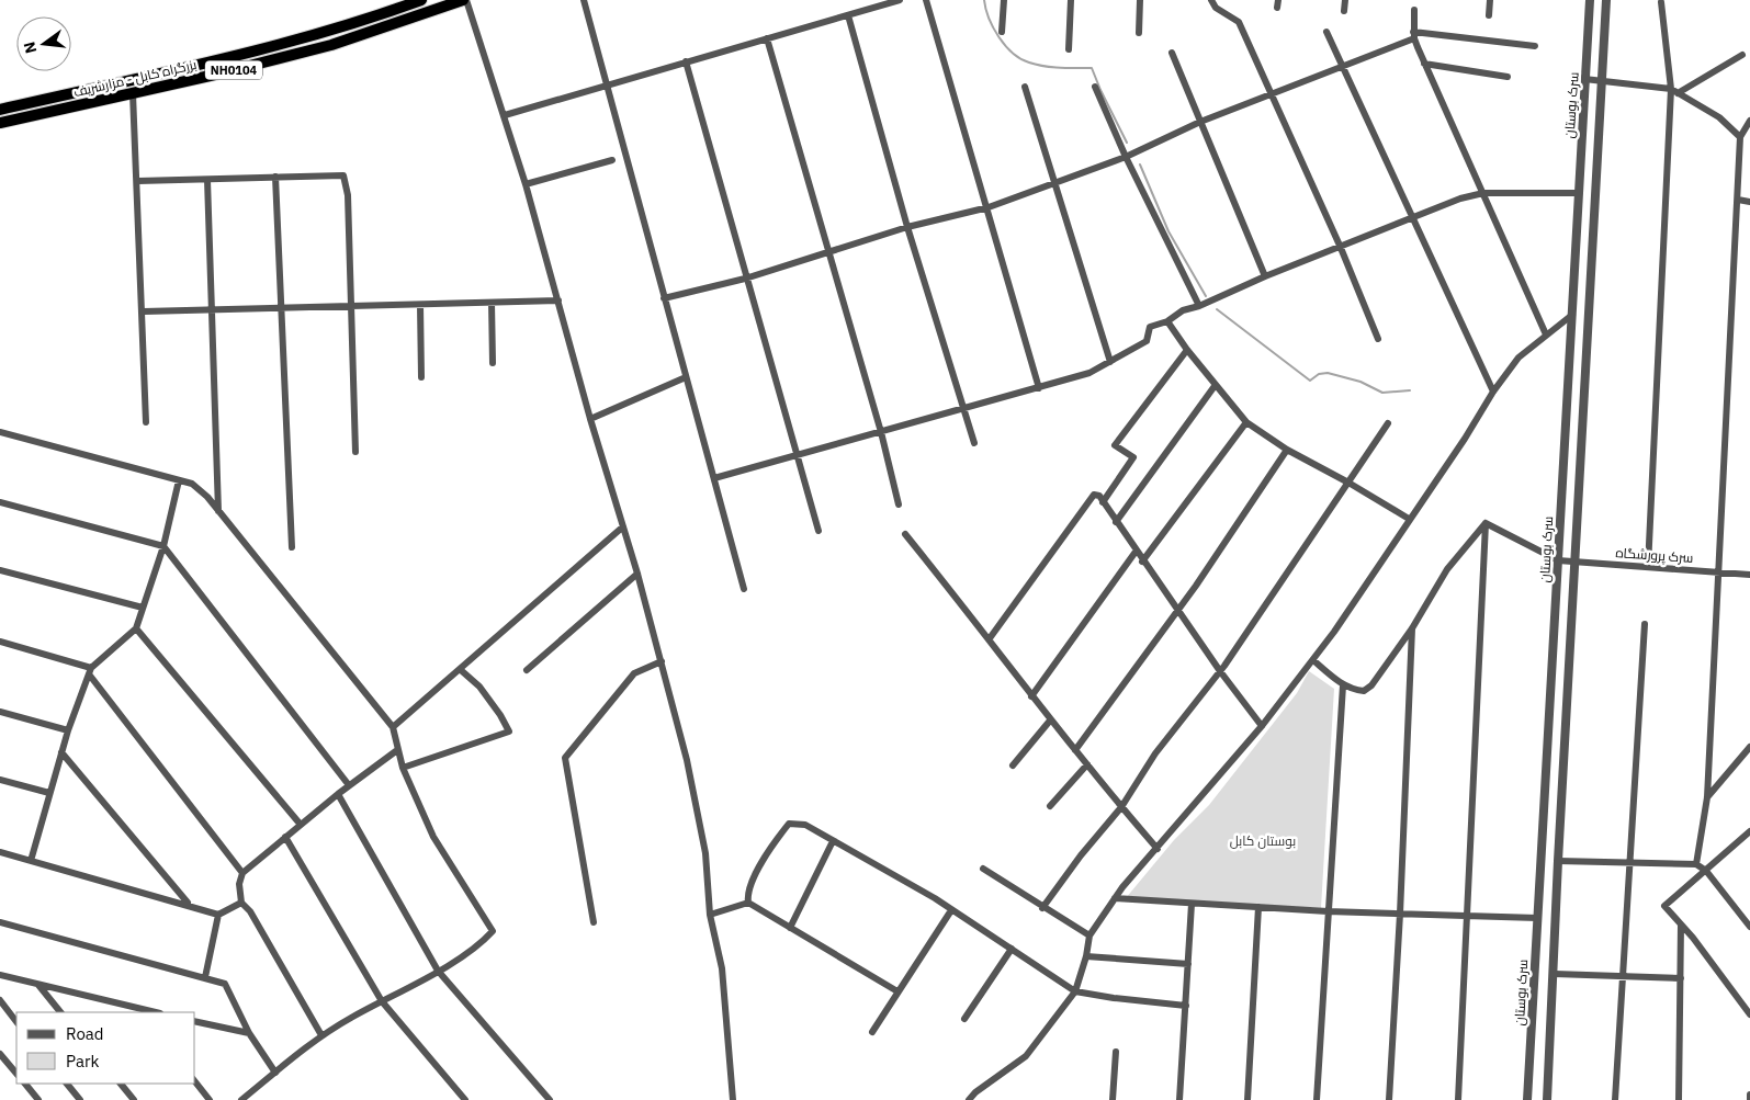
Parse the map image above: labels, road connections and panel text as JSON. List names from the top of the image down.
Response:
{
  "streets": {
    "highway": ["NH0104", "بزرگراه کابل - مزارشریف"],
    "street": ["سرک بوستان", "سرک پرورشگاه"]
  },
  "crossings": [
    ["سرک بوستان", "سرک پرورشگاه"]
  ],
  "parks": ["بوستان کابل"],
  "legend": ["Road", "Park"],
  "north": "left"
}
